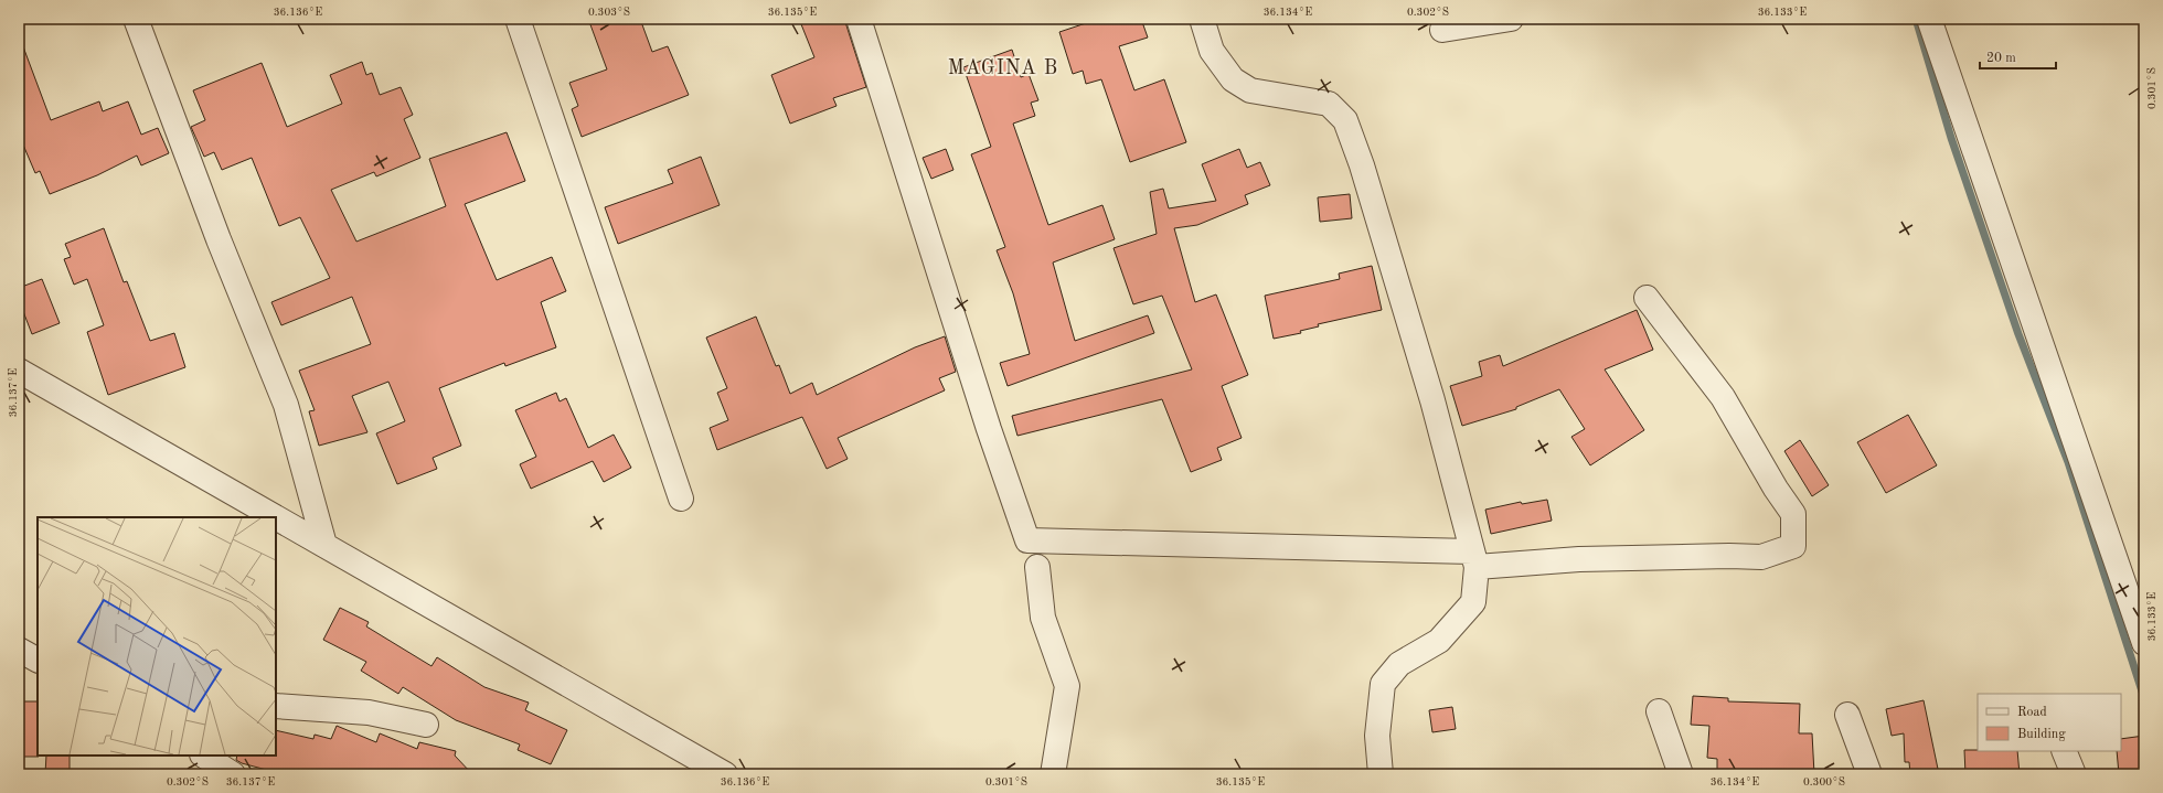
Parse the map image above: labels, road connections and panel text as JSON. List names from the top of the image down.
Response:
{
  "districts": ["MAGINA B"],
  "legend": ["Road", "Building"],
  "scale_bar": "20 m",
  "coordinates": [
    "36.136°E",
    "0.303°S",
    "36.135°E",
    "36.134°E",
    "0.302°S",
    "36.133°E",
    "0.301°S",
    "36.137°E",
    "0.300°S"
  ]
}
